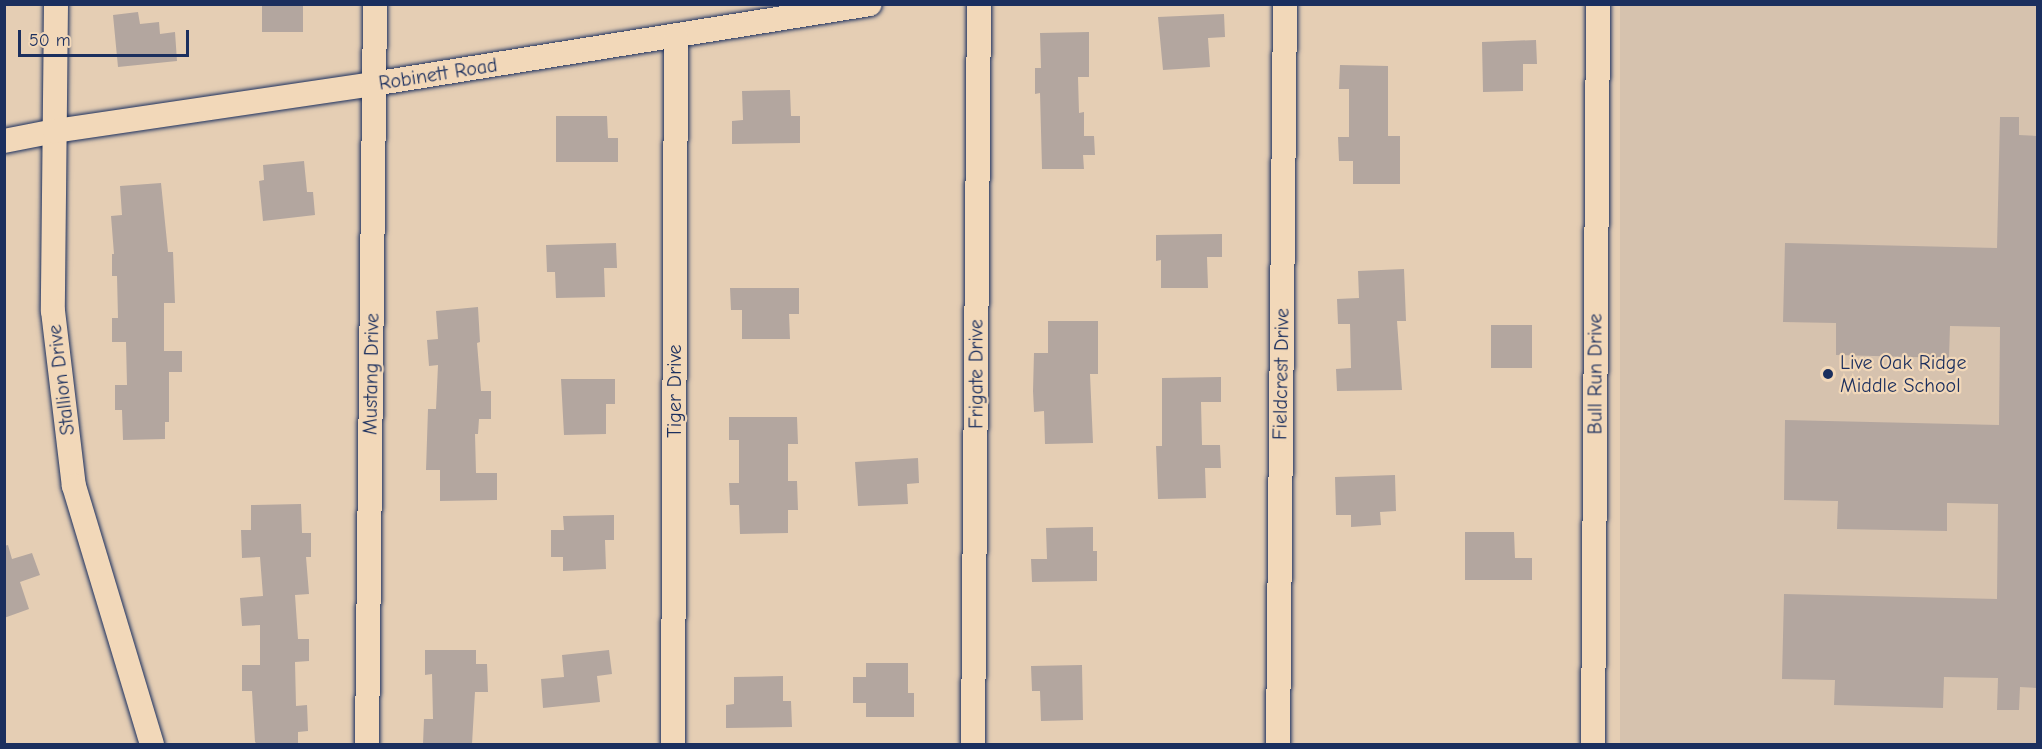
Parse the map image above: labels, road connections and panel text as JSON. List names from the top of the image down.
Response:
{
  "streets": {
    "street": [
      "Robinett Road",
      "Mustang Drive",
      "Frigate Drive",
      "Fieldcrest Drive",
      "Bull Run Drive",
      "Stallion Drive",
      "Tiger Drive"
    ]
  },
  "crossings": [
    ["Robinett Road", "Mustang Drive"],
    ["Robinett Road", "Stallion Drive"],
    ["Robinett Road", "Tiger Drive"]
  ],
  "places": ["Live Oak Ridge Middle School"],
  "scale_bar": "50 m"
}
